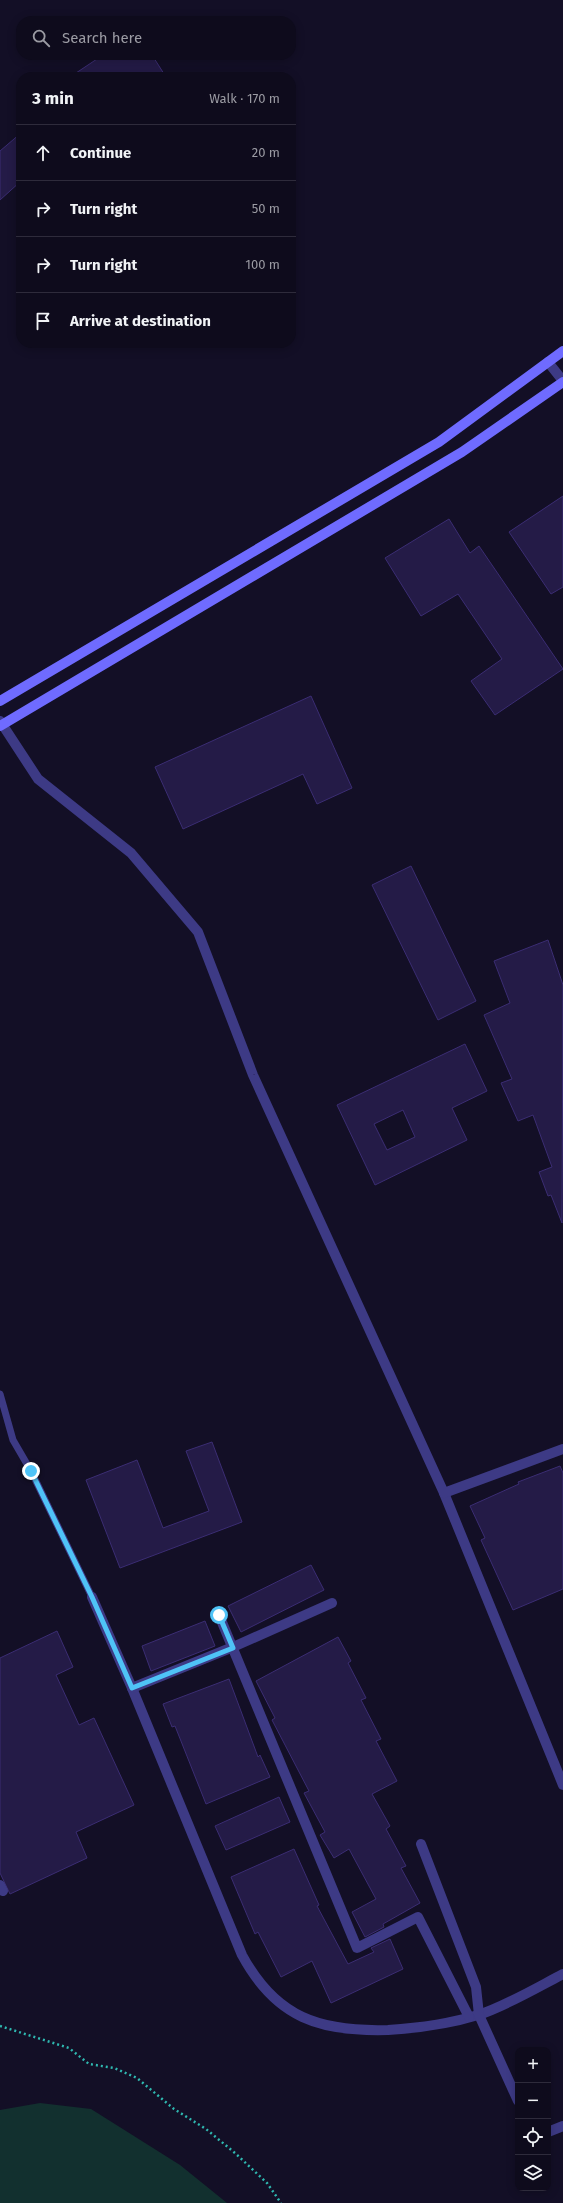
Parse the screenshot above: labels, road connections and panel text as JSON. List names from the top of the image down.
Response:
{
  "page": {
    "search": "Search here",
    "heading": ["3 min", "Walk · 170 m"],
    "list": [
      ["Continue", "20 m"],
      ["Turn right", "50 m"],
      ["Turn right", "100 m"],
      "Arrive at destination"
    ],
    "map_buttons": ["+", "−"]
  }
}
